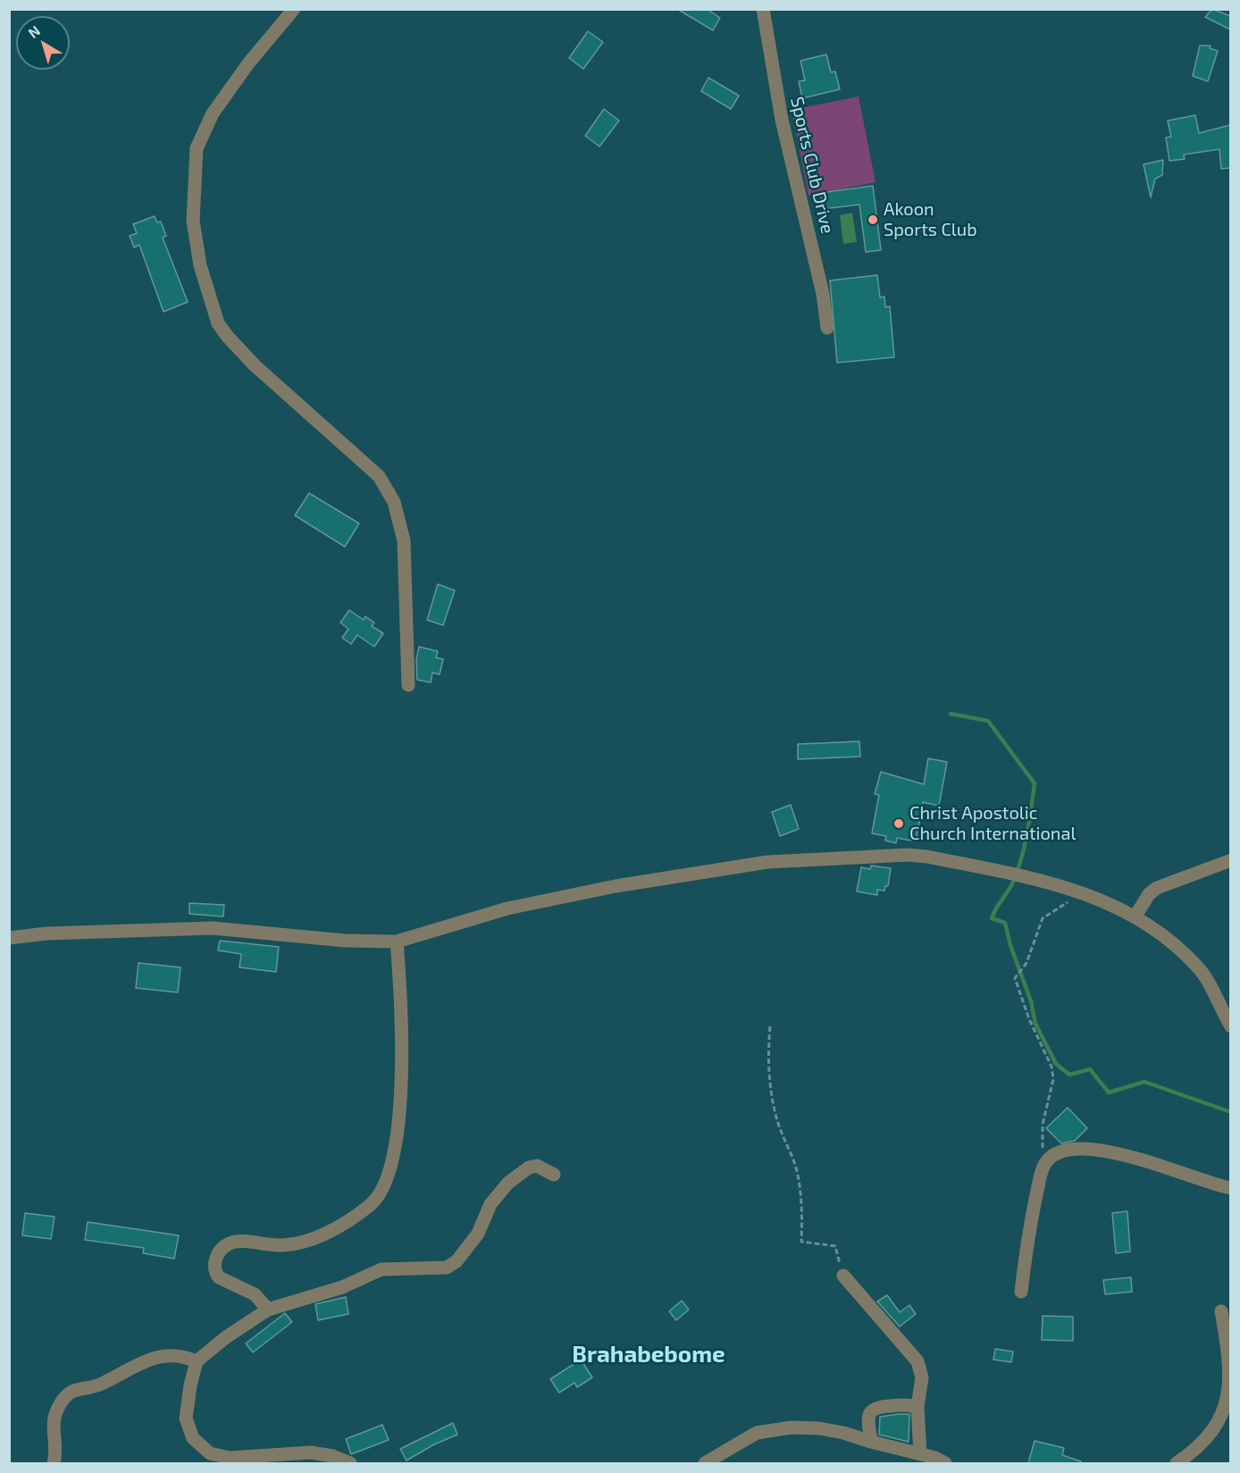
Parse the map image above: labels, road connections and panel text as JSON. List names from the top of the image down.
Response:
{
  "streets": {
    "street": ["Sports Club Drive"]
  },
  "districts": ["Brahabebome"],
  "places": ["Akoon Sports Club", "Christ Apostolic Church International"],
  "north": "top left"
}
